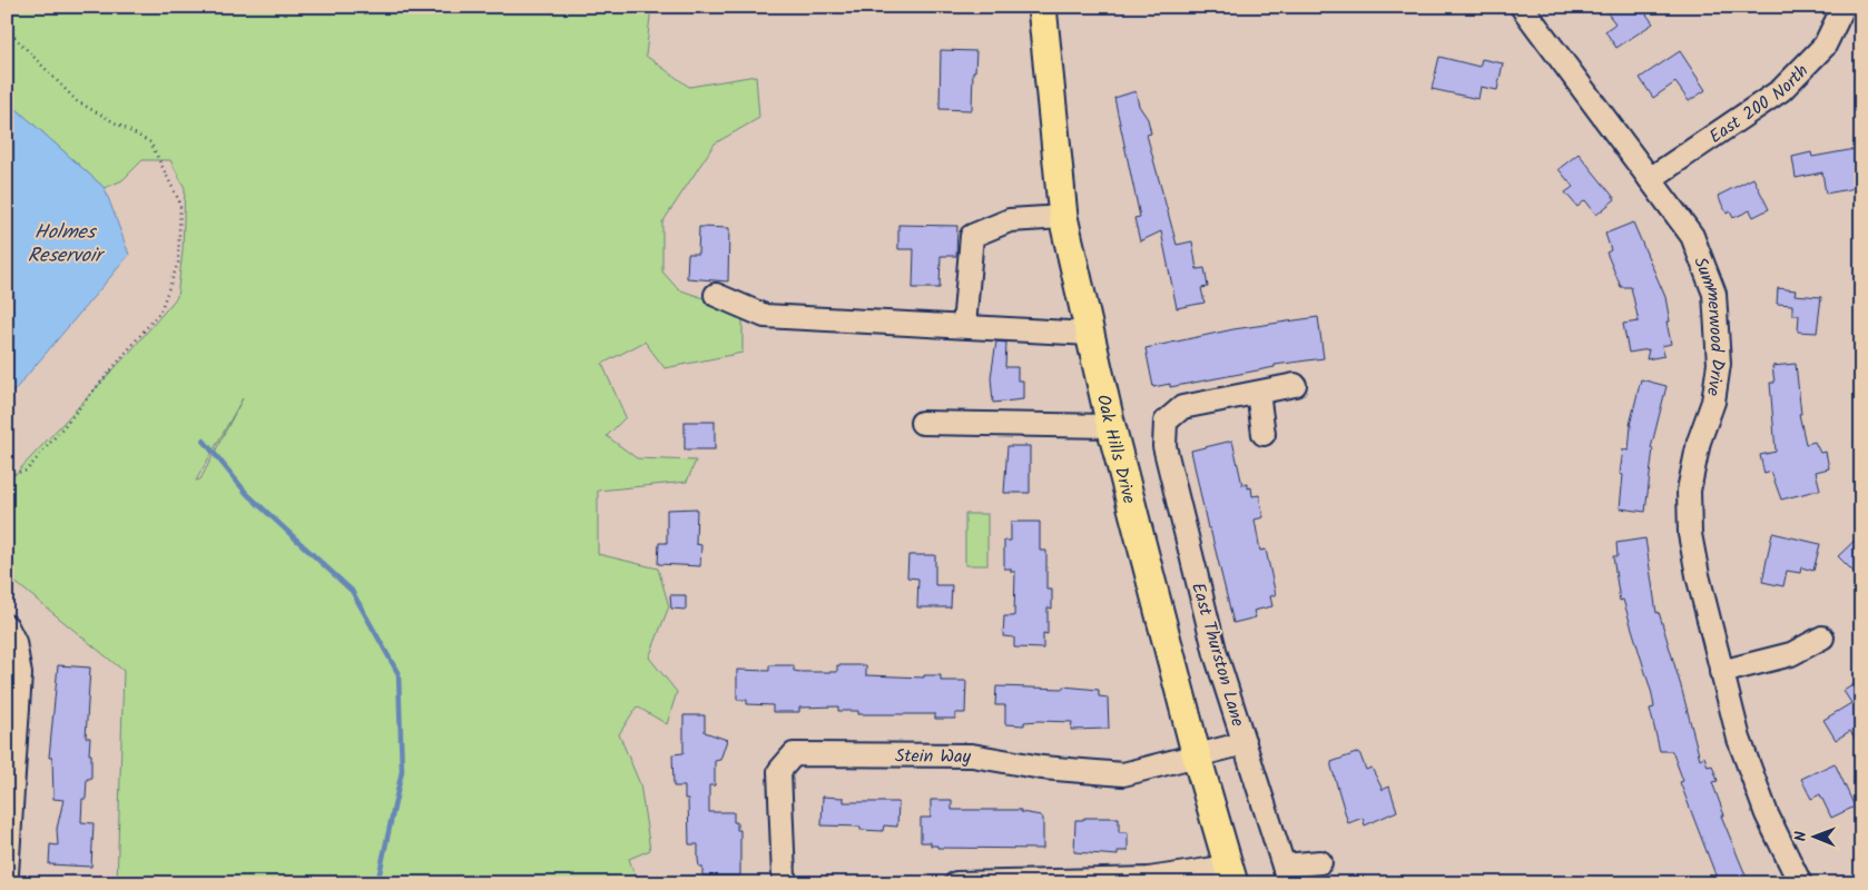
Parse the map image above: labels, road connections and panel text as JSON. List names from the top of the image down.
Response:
{
  "streets": {
    "main road": ["Oak Hills Drive"],
    "street": [
      "East 200 North",
      "Summerwood Drive",
      "East Thurston Lane",
      "Stein Way"
    ]
  },
  "crossings": [
    ["East 200 North", "Summerwood Drive"],
    ["Oak Hills Drive", "Stein Way"],
    ["East Thurston Lane", "Stein Way"]
  ],
  "water": ["Holmes Reservoir"],
  "north": "left"
}
